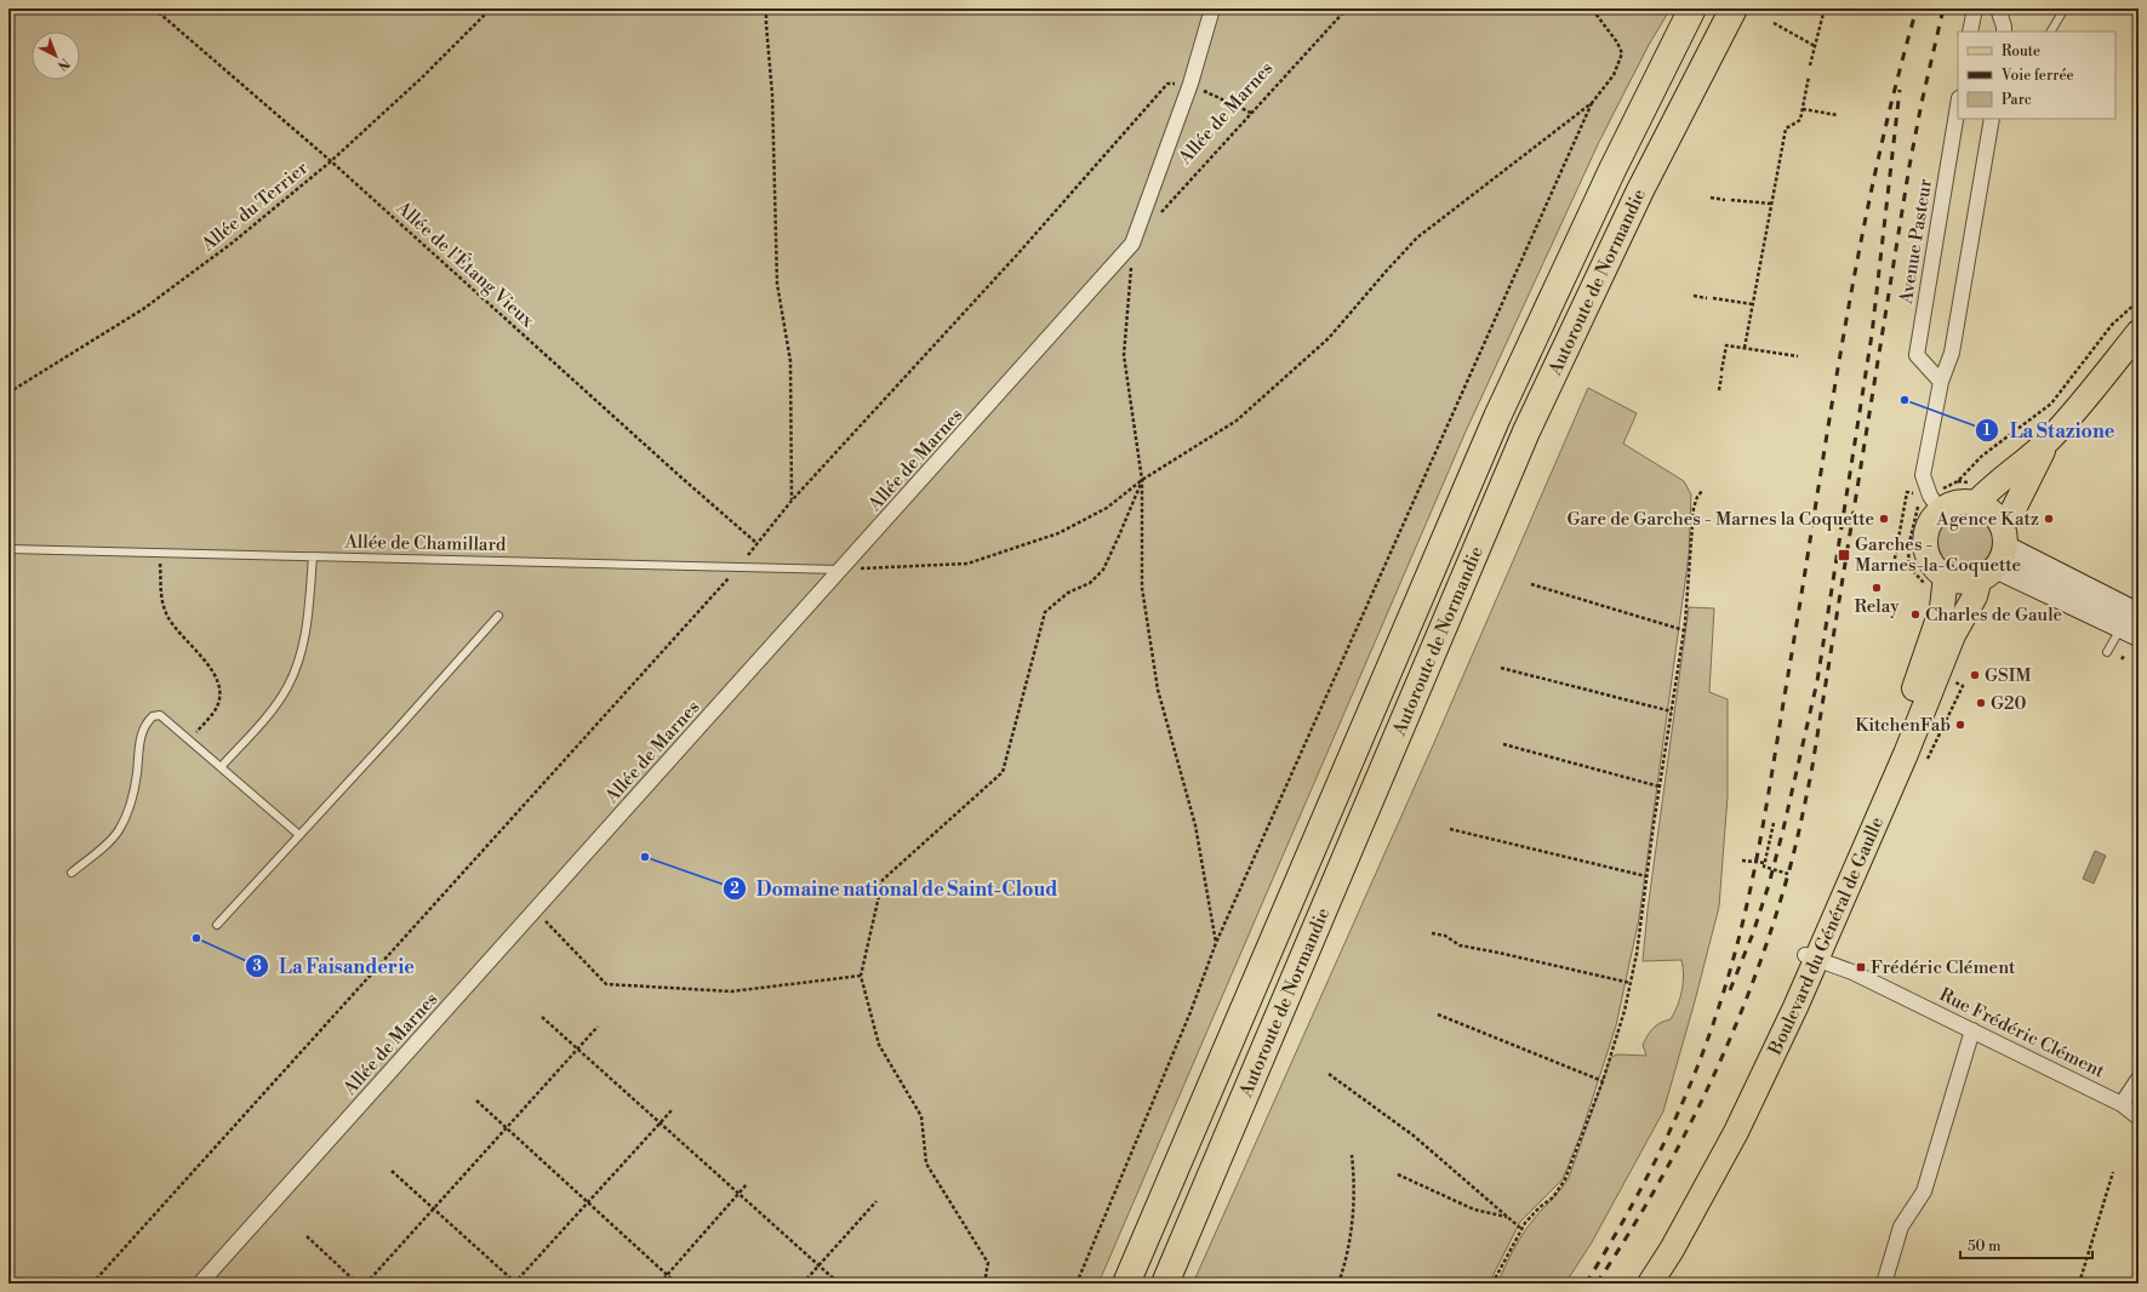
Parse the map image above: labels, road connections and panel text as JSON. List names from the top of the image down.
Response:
{
  "streets": {
    "highway": ["Autoroute de Normandie"],
    "main road": ["Boulevard du Général de Gaulle"],
    "street": ["Allée de Marnes", "Avenue Pasteur", "Rue Frédéric Clément"],
    "lane": ["Allée de Chamillard"],
    "path": ["Allée du Terrier", "Allée de l'Étang Vieux"]
  },
  "crossings": [
    ["Allée de Marnes", "Allée de Chamillard"],
    ["Allée du Terrier", "Allée de l'Étang Vieux"],
    ["Boulevard du Général de Gaulle", "Rue Frédéric Clément"]
  ],
  "places": {
    "other": [
      "La Stazione",
      "Gare de Garches - Marnes la Coquette",
      "Agence Katz",
      "Relay",
      "Charles de Gaule",
      "GSIM",
      "G20",
      "KitchenFab",
      "Domaine national de Saint-Cloud",
      "La Faisanderie"
    ],
    "transit": ["Garches - Marnes-la-Coquette", "Frédéric Clément"]
  },
  "legend": ["Route", "Voie ferrée", "Parc"],
  "scale_bar": "50 m",
  "north": "bottom right"
}
